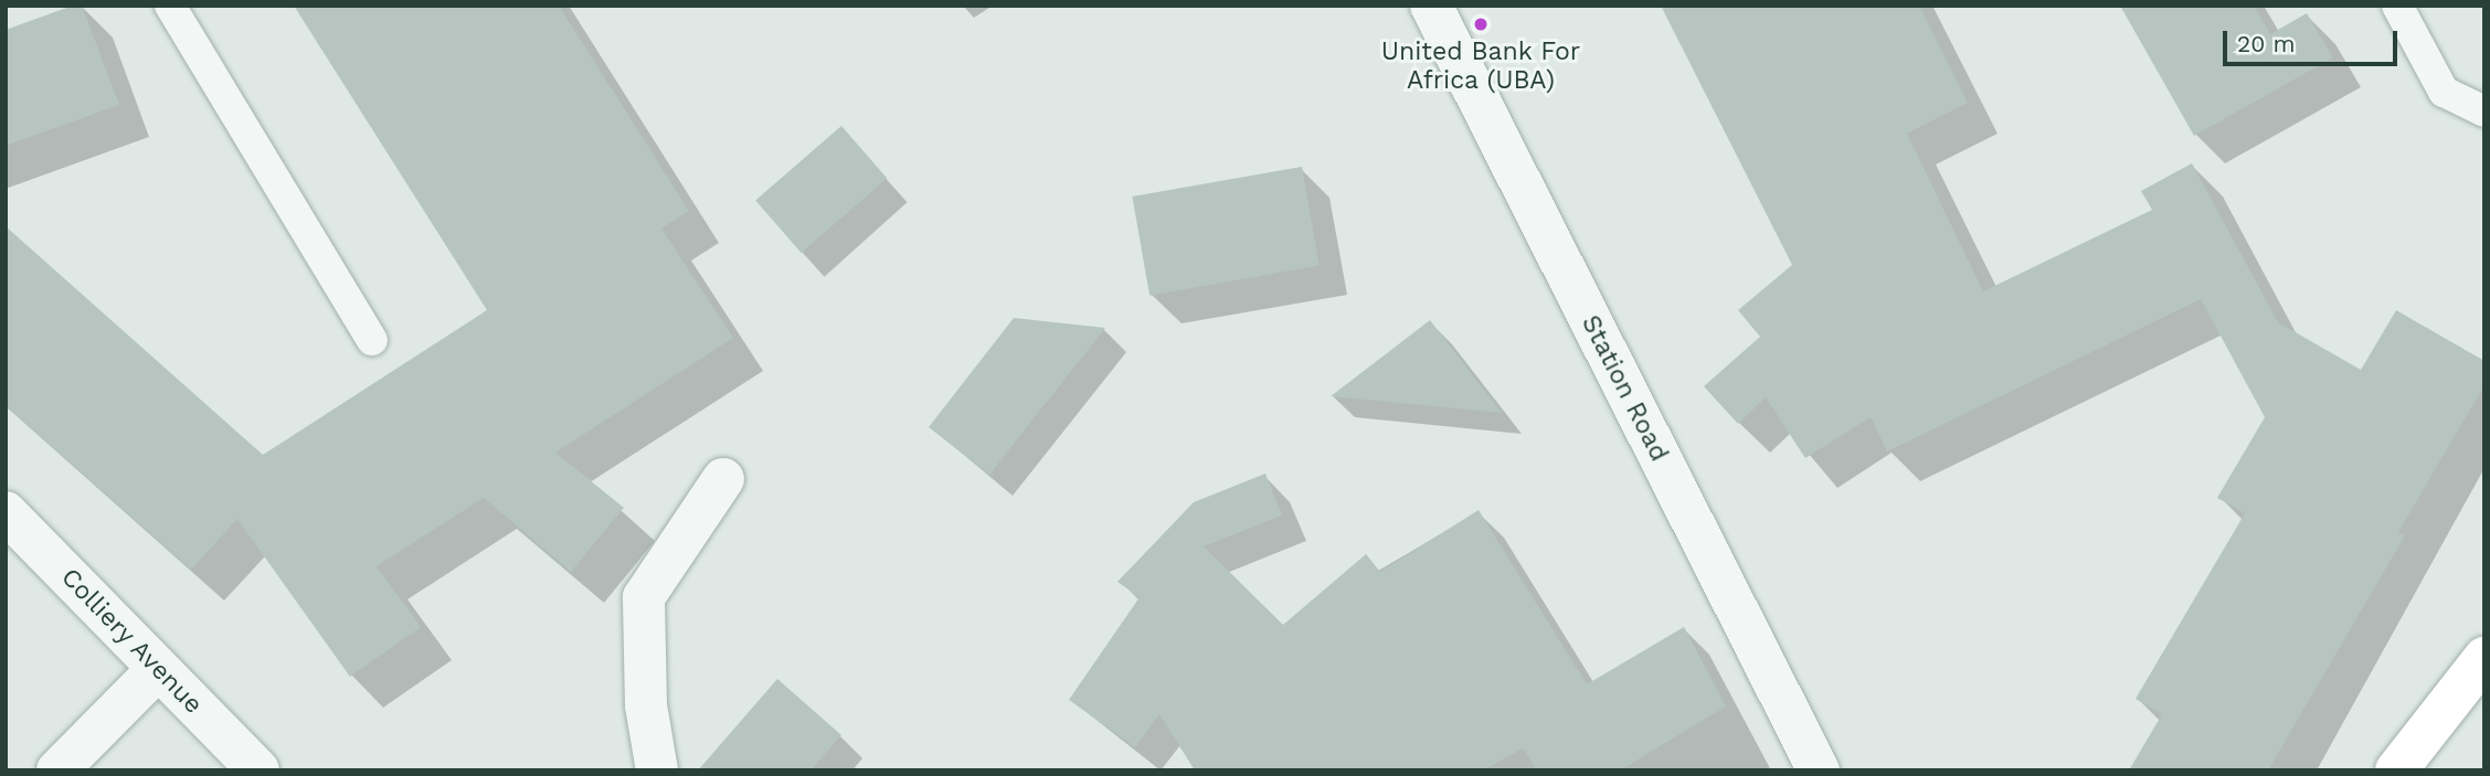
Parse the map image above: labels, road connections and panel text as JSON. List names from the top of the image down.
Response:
{
  "streets": {
    "street": ["Station Road", "Colliery Avenue"]
  },
  "places": ["United Bank For Africa (UBA)"],
  "scale_bar": "20 m"
}
